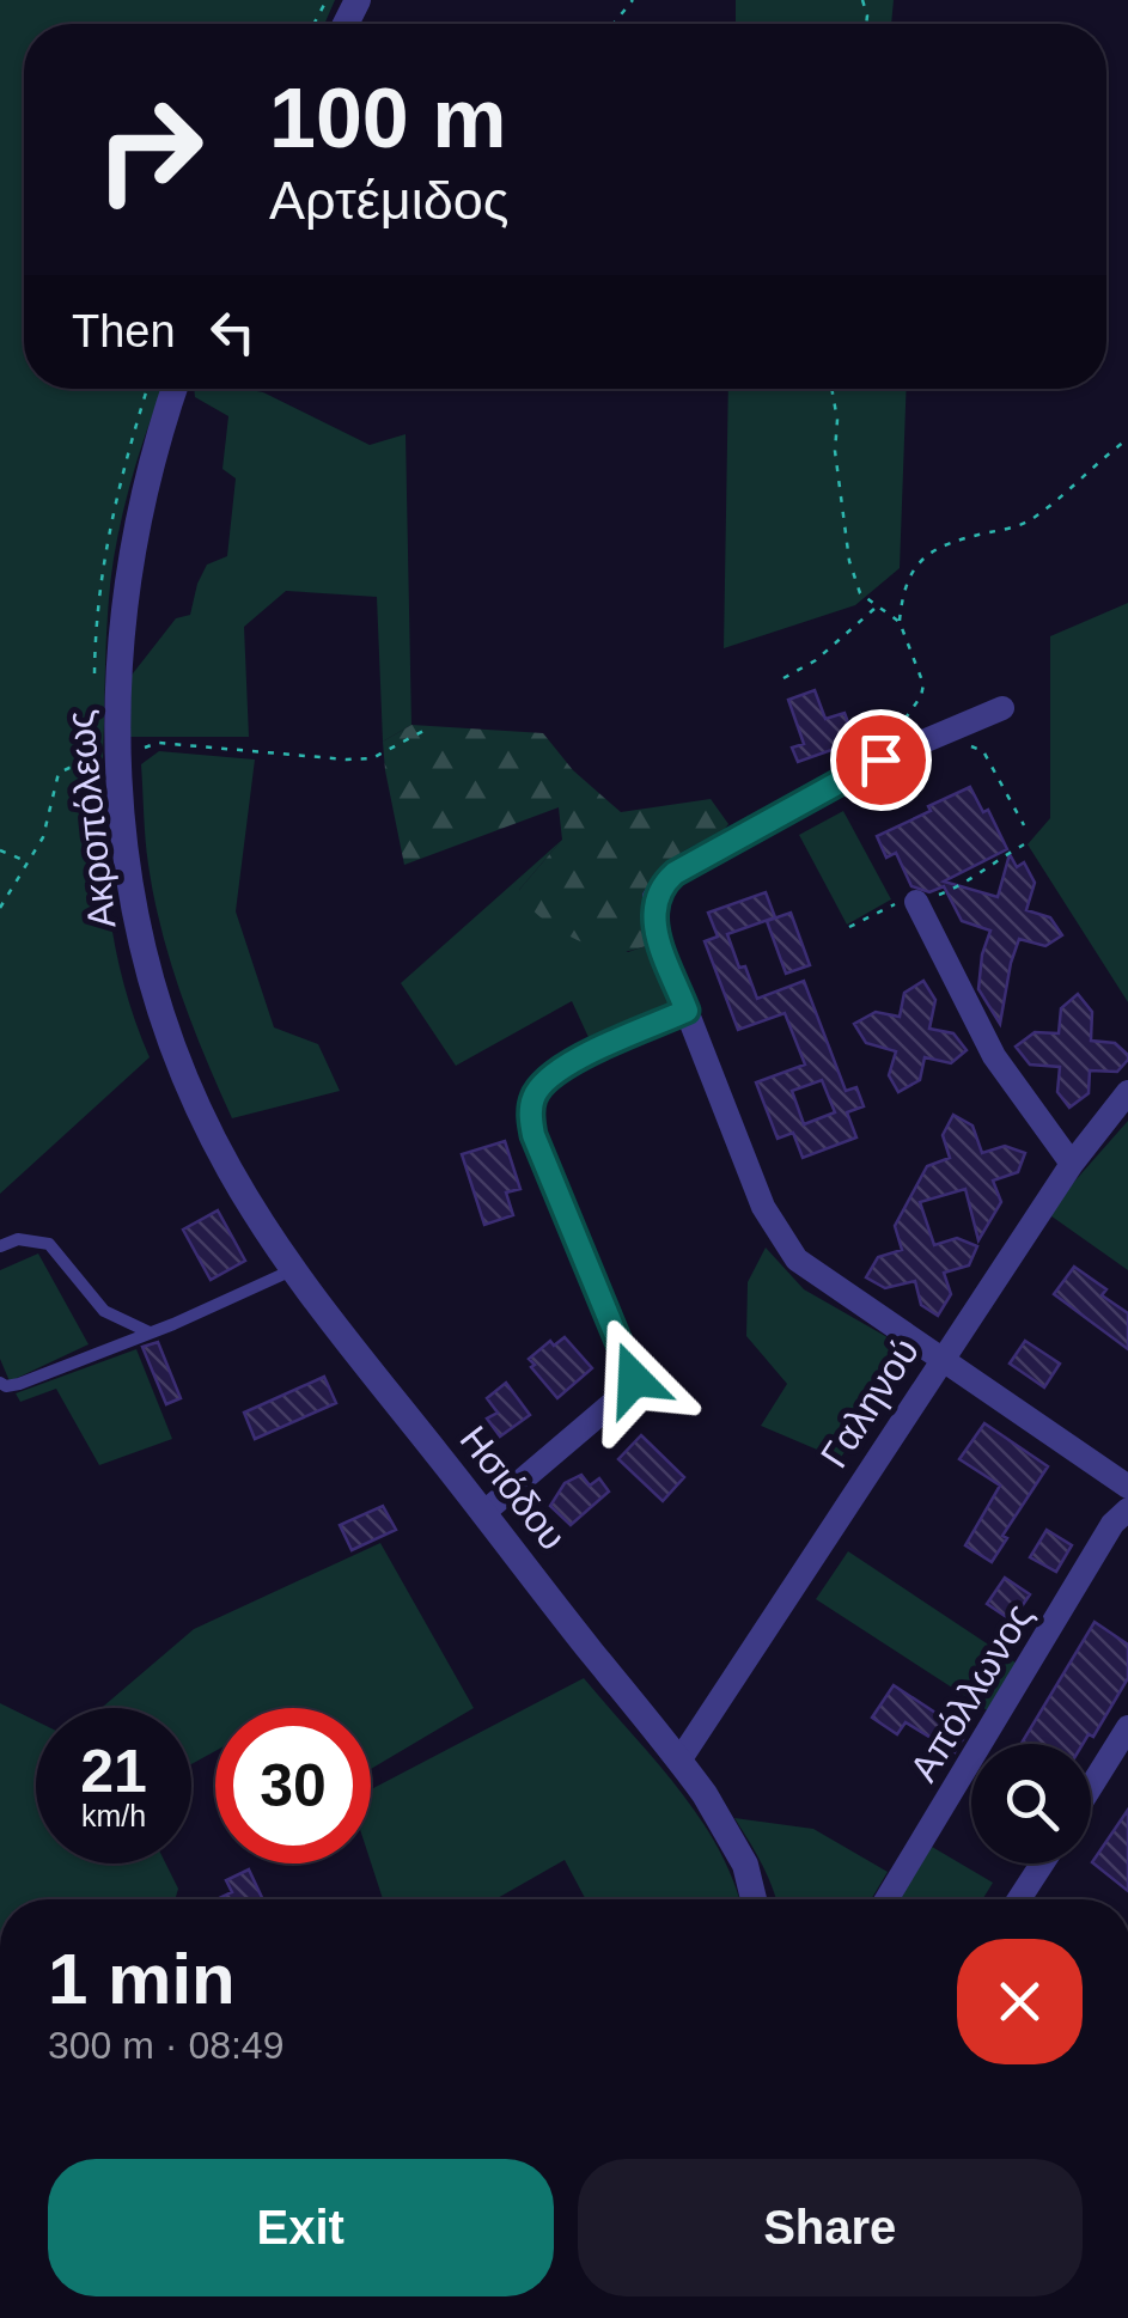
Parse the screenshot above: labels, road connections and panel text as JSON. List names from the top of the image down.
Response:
{
  "streets": {
    "street": [
      "Ακροπόλεως",
      "Γαληνού",
      "Ησιόδου",
      "Απόλλωνος"
    ]
  },
  "crossings": [
    ["Ακροπόλεως", "Ησιόδου"],
    ["Γαληνού", "Ησιόδου"]
  ],
  "page": {
    "turn": ["100 m", "Αρτέμιδος"],
    "then": "Then",
    "speed": "21 km/h",
    "limit": "30",
    "heading": ["1 min", "300 m · 08:49"],
    "buttons": ["Exit", "Share"]
  }
}
